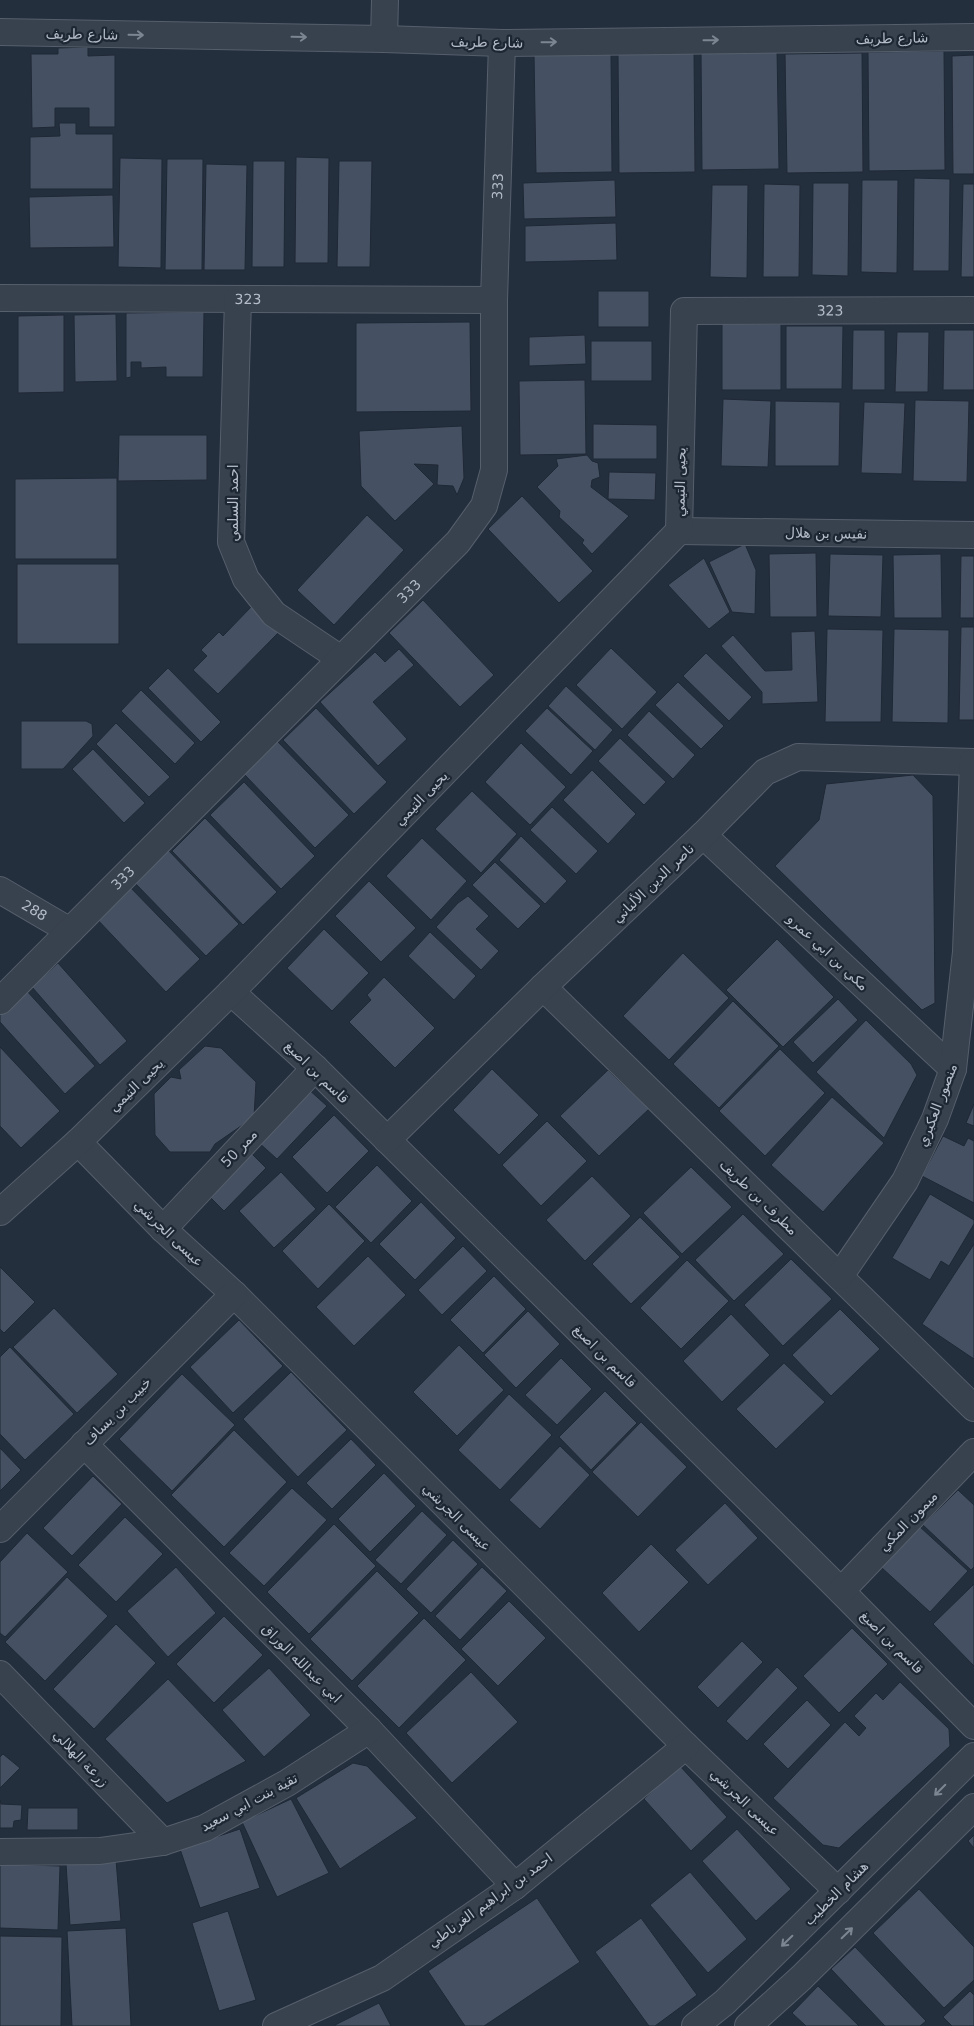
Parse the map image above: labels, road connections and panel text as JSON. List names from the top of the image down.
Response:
{
  "streets": {
    "street": [
      "شارع طريف",
      "333",
      "323",
      "يحيى التيمي",
      "احمد السلمي",
      "نفيس بن هلال",
      "ناصر الدين الألباني",
      "288",
      "مكي بن ابي عمرو",
      "قاسم بن اصبغ",
      "منصور العكبري",
      "ممر 50",
      "مطرف بن طريف",
      "عيسى الجرشي",
      "خبيب بن يساف",
      "ميمون المكي",
      "ابي عبدالله الوراق",
      "زرعة الهلالي",
      "تقية بنت ابي سعيد",
      "هشام الخطيب",
      "احمد بن ابراهيم الغرناطي"
    ]
  },
  "crossings": [
    ["شارع طريف", "333"],
    ["333", "323"],
    ["333", "احمد السلمي"],
    ["333", "288"],
    ["323", "يحيى التيمي"],
    ["323", "احمد السلمي"],
    ["يحيى التيمي", "نفيس بن هلال"],
    ["يحيى التيمي", "قاسم بن اصبغ"],
    ["يحيى التيمي", "عيسى الجرشي"],
    ["ناصر الدين الألباني", "مكي بن ابي عمرو"],
    ["ناصر الدين الألباني", "قاسم بن اصبغ"],
    ["ناصر الدين الألباني", "منصور العكبري"],
    ["ناصر الدين الألباني", "مطرف بن طريف"],
    ["مكي بن ابي عمرو", "منصور العكبري"],
    ["قاسم بن اصبغ", "ممر 50"],
    ["قاسم بن اصبغ", "ميمون المكي"],
    ["منصور العكبري", "مطرف بن طريف"],
    ["ممر 50", "عيسى الجرشي"],
    ["عيسى الجرشي", "خبيب بن يساف"],
    ["عيسى الجرشي", "هشام الخطيب"],
    ["عيسى الجرشي", "احمد بن ابراهيم الغرناطي"],
    ["خبيب بن يساف", "ابي عبدالله الوراق"],
    ["ابي عبدالله الوراق", "تقية بنت ابي سعيد"],
    ["ابي عبدالله الوراق", "احمد بن ابراهيم الغرناطي"],
    ["زرعة الهلالي", "تقية بنت ابي سعيد"]
  ],
  "one_way": ["شارع طريف"]
}
